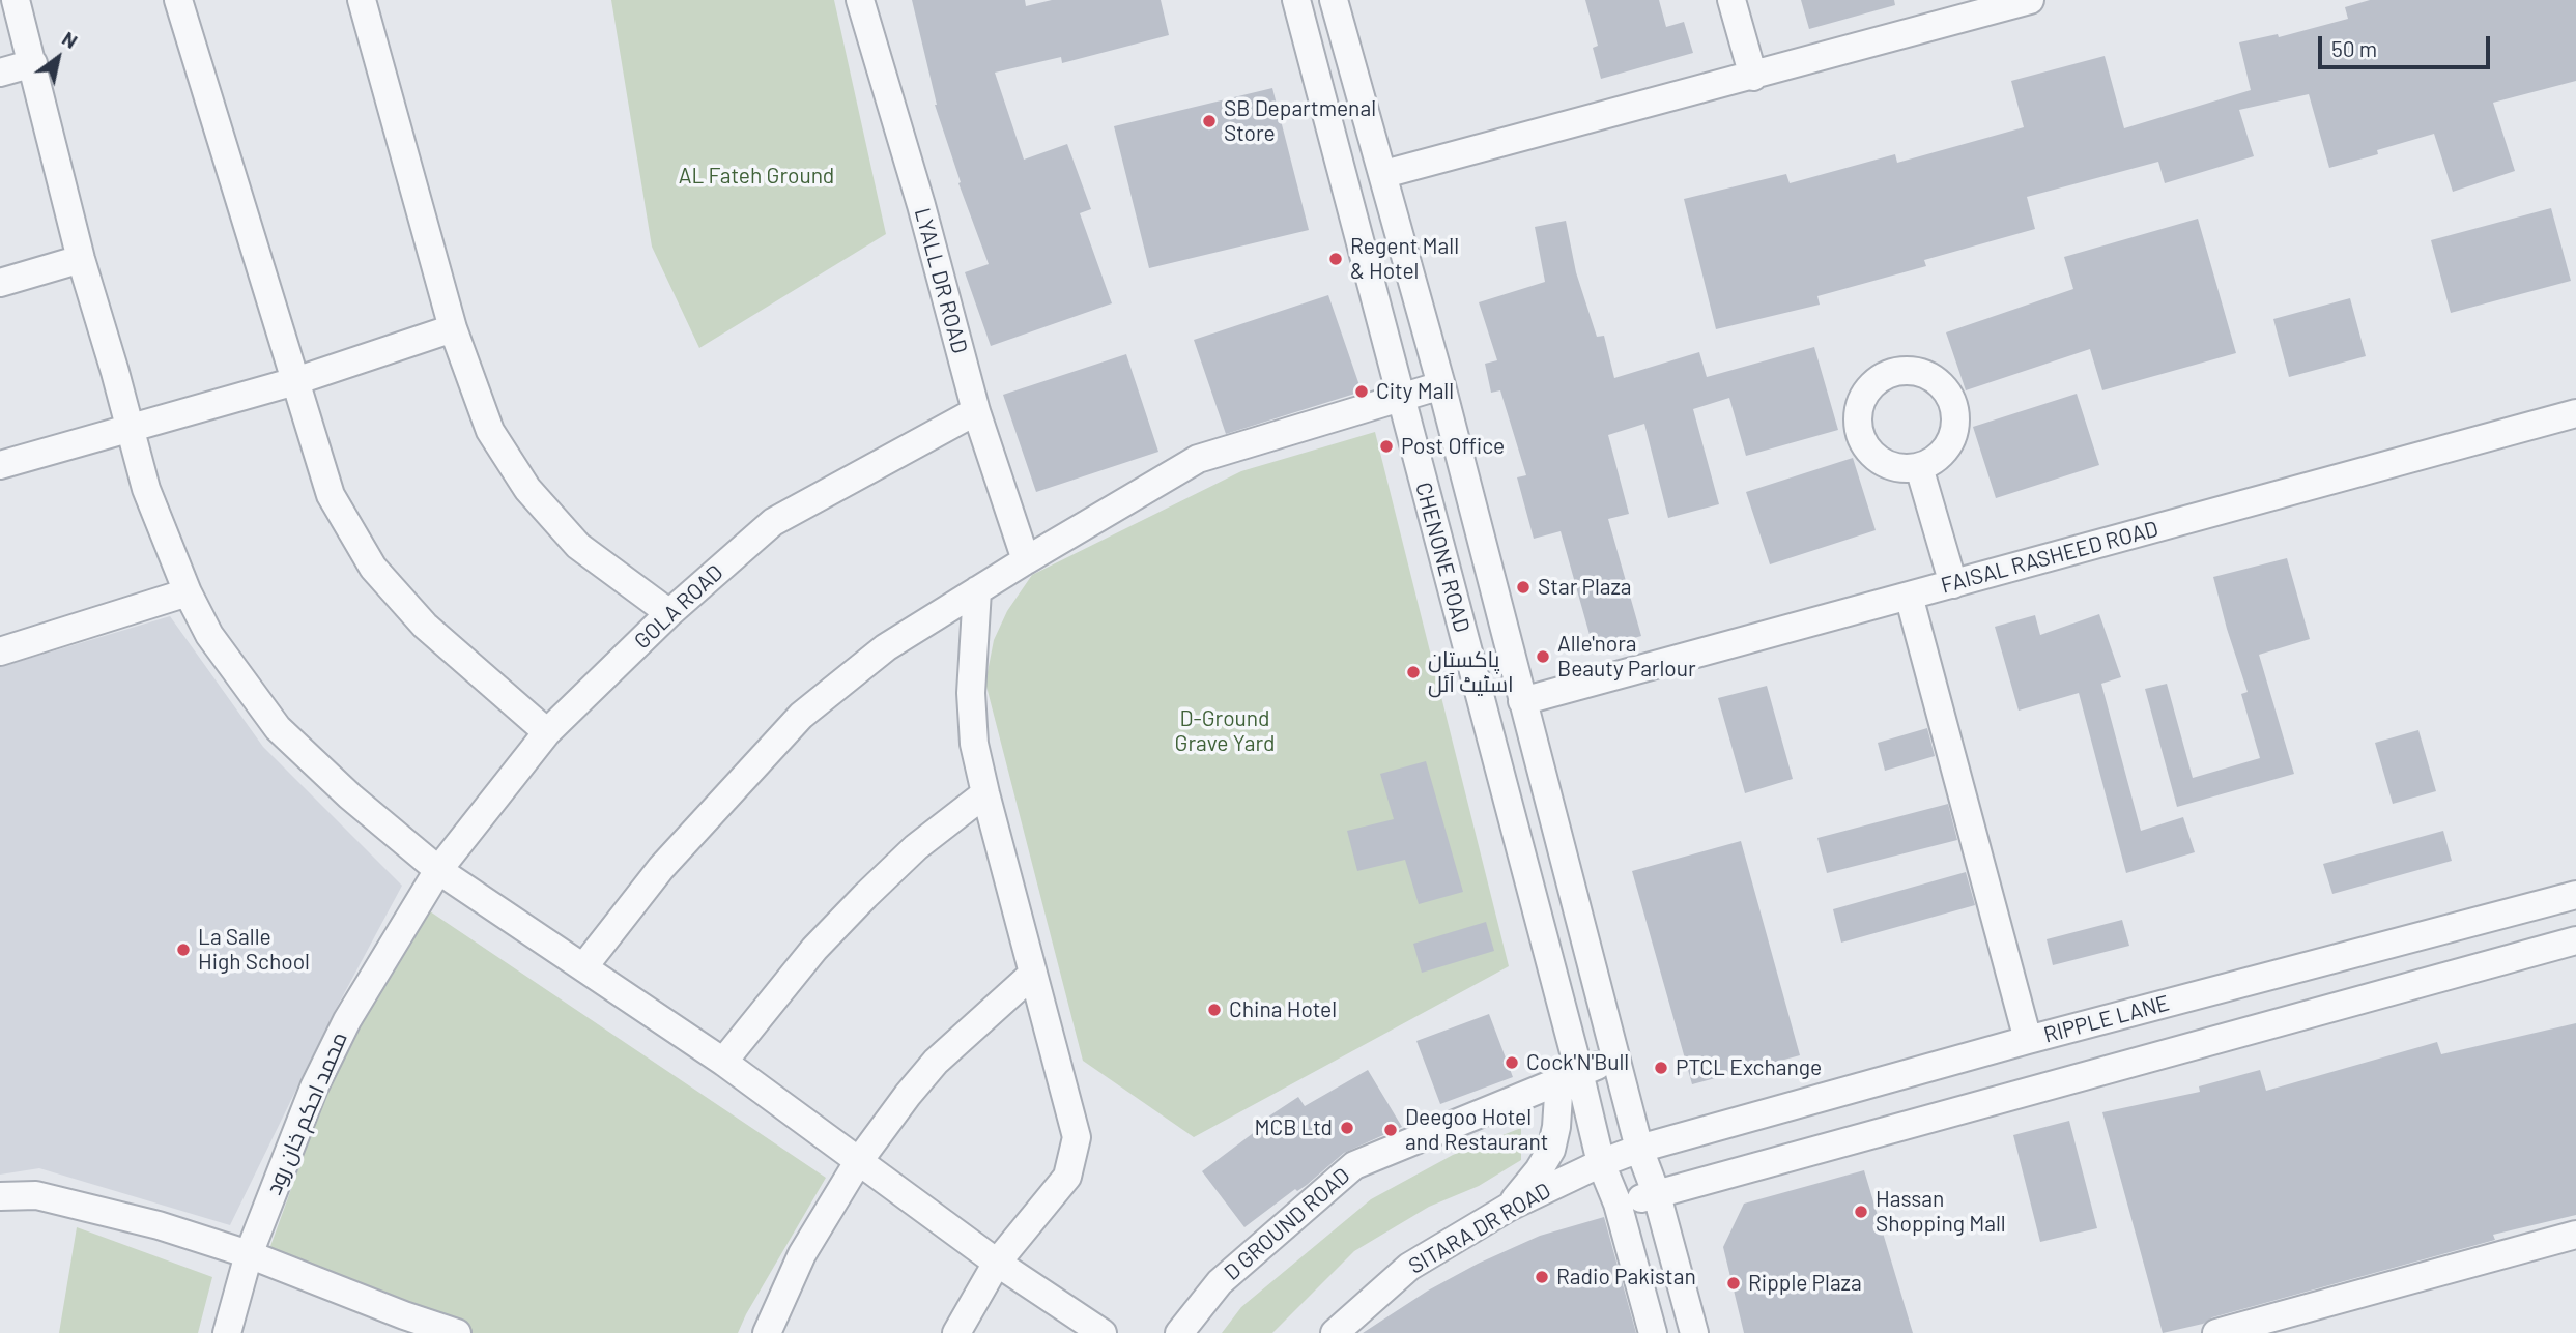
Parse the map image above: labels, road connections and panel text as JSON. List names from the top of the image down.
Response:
{
  "streets": {
    "street": [
      "LYALL DR ROAD",
      "CHENONE ROAD",
      "FAISAL RASHEED ROAD",
      "GOLA ROAD",
      "RIPPLE LANE",
      "محمد احكم خان رود",
      "D GROUND ROAD",
      "SITARA DR ROAD"
    ]
  },
  "crossings": [
    ["LYALL DR ROAD", "GOLA ROAD"],
    ["CHENONE ROAD", "FAISAL RASHEED ROAD"],
    ["CHENONE ROAD", "RIPPLE LANE"],
    ["CHENONE ROAD", "D GROUND ROAD"],
    ["CHENONE ROAD", "SITARA DR ROAD"],
    ["GOLA ROAD", "محمد احكم خان رود"],
    ["RIPPLE LANE", "SITARA DR ROAD"]
  ],
  "parks": ["AL Fateh Ground", "D-Ground Grave Yard"],
  "places": [
    "SB Departmenal Store",
    "Regent Mall & Hotel",
    "City Mall",
    "Post Office",
    "Star Plaza",
    "Alle'nora Beauty Parlour",
    "پاکستان اسٹیٹ آئل",
    "La Salle High School",
    "China Hotel",
    "Cock'N'Bull",
    "PTCL Exchange",
    "MCB Ltd",
    "Deegoo Hotel and Restaurant",
    "Hassan Shopping Mall",
    "Radio Pakistan",
    "Ripple Plaza"
  ],
  "scale_bar": "50 m",
  "north": "top right"
}
